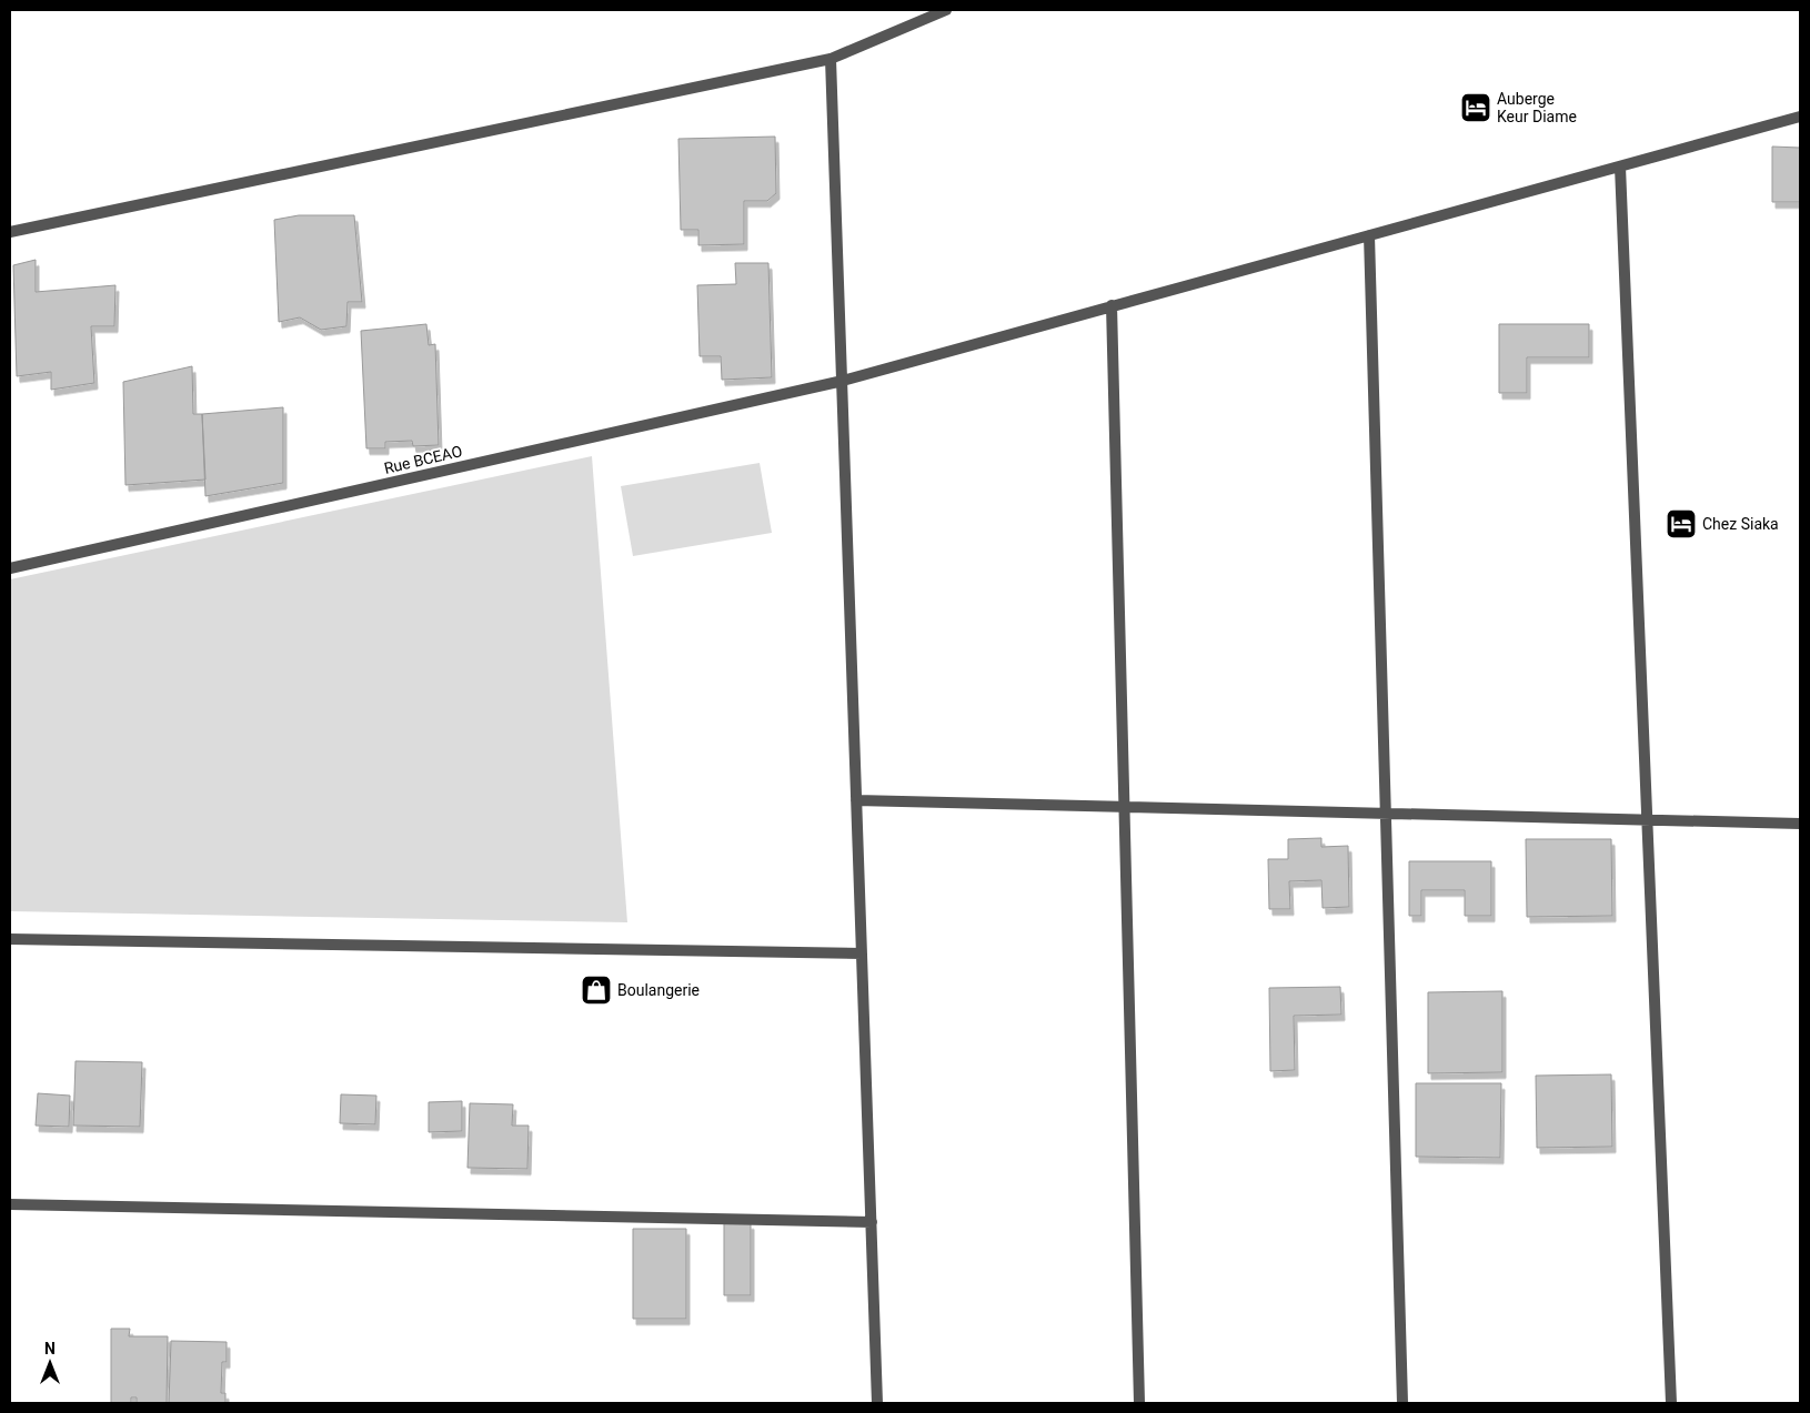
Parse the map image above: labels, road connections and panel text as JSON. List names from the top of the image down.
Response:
{
  "streets": {
    "street": ["Rue BCEAO"]
  },
  "places": {
    "hotel": ["Auberge Keur Diame", "Chez Siaka"],
    "shop": ["Boulangerie"]
  },
  "north": "top"
}
